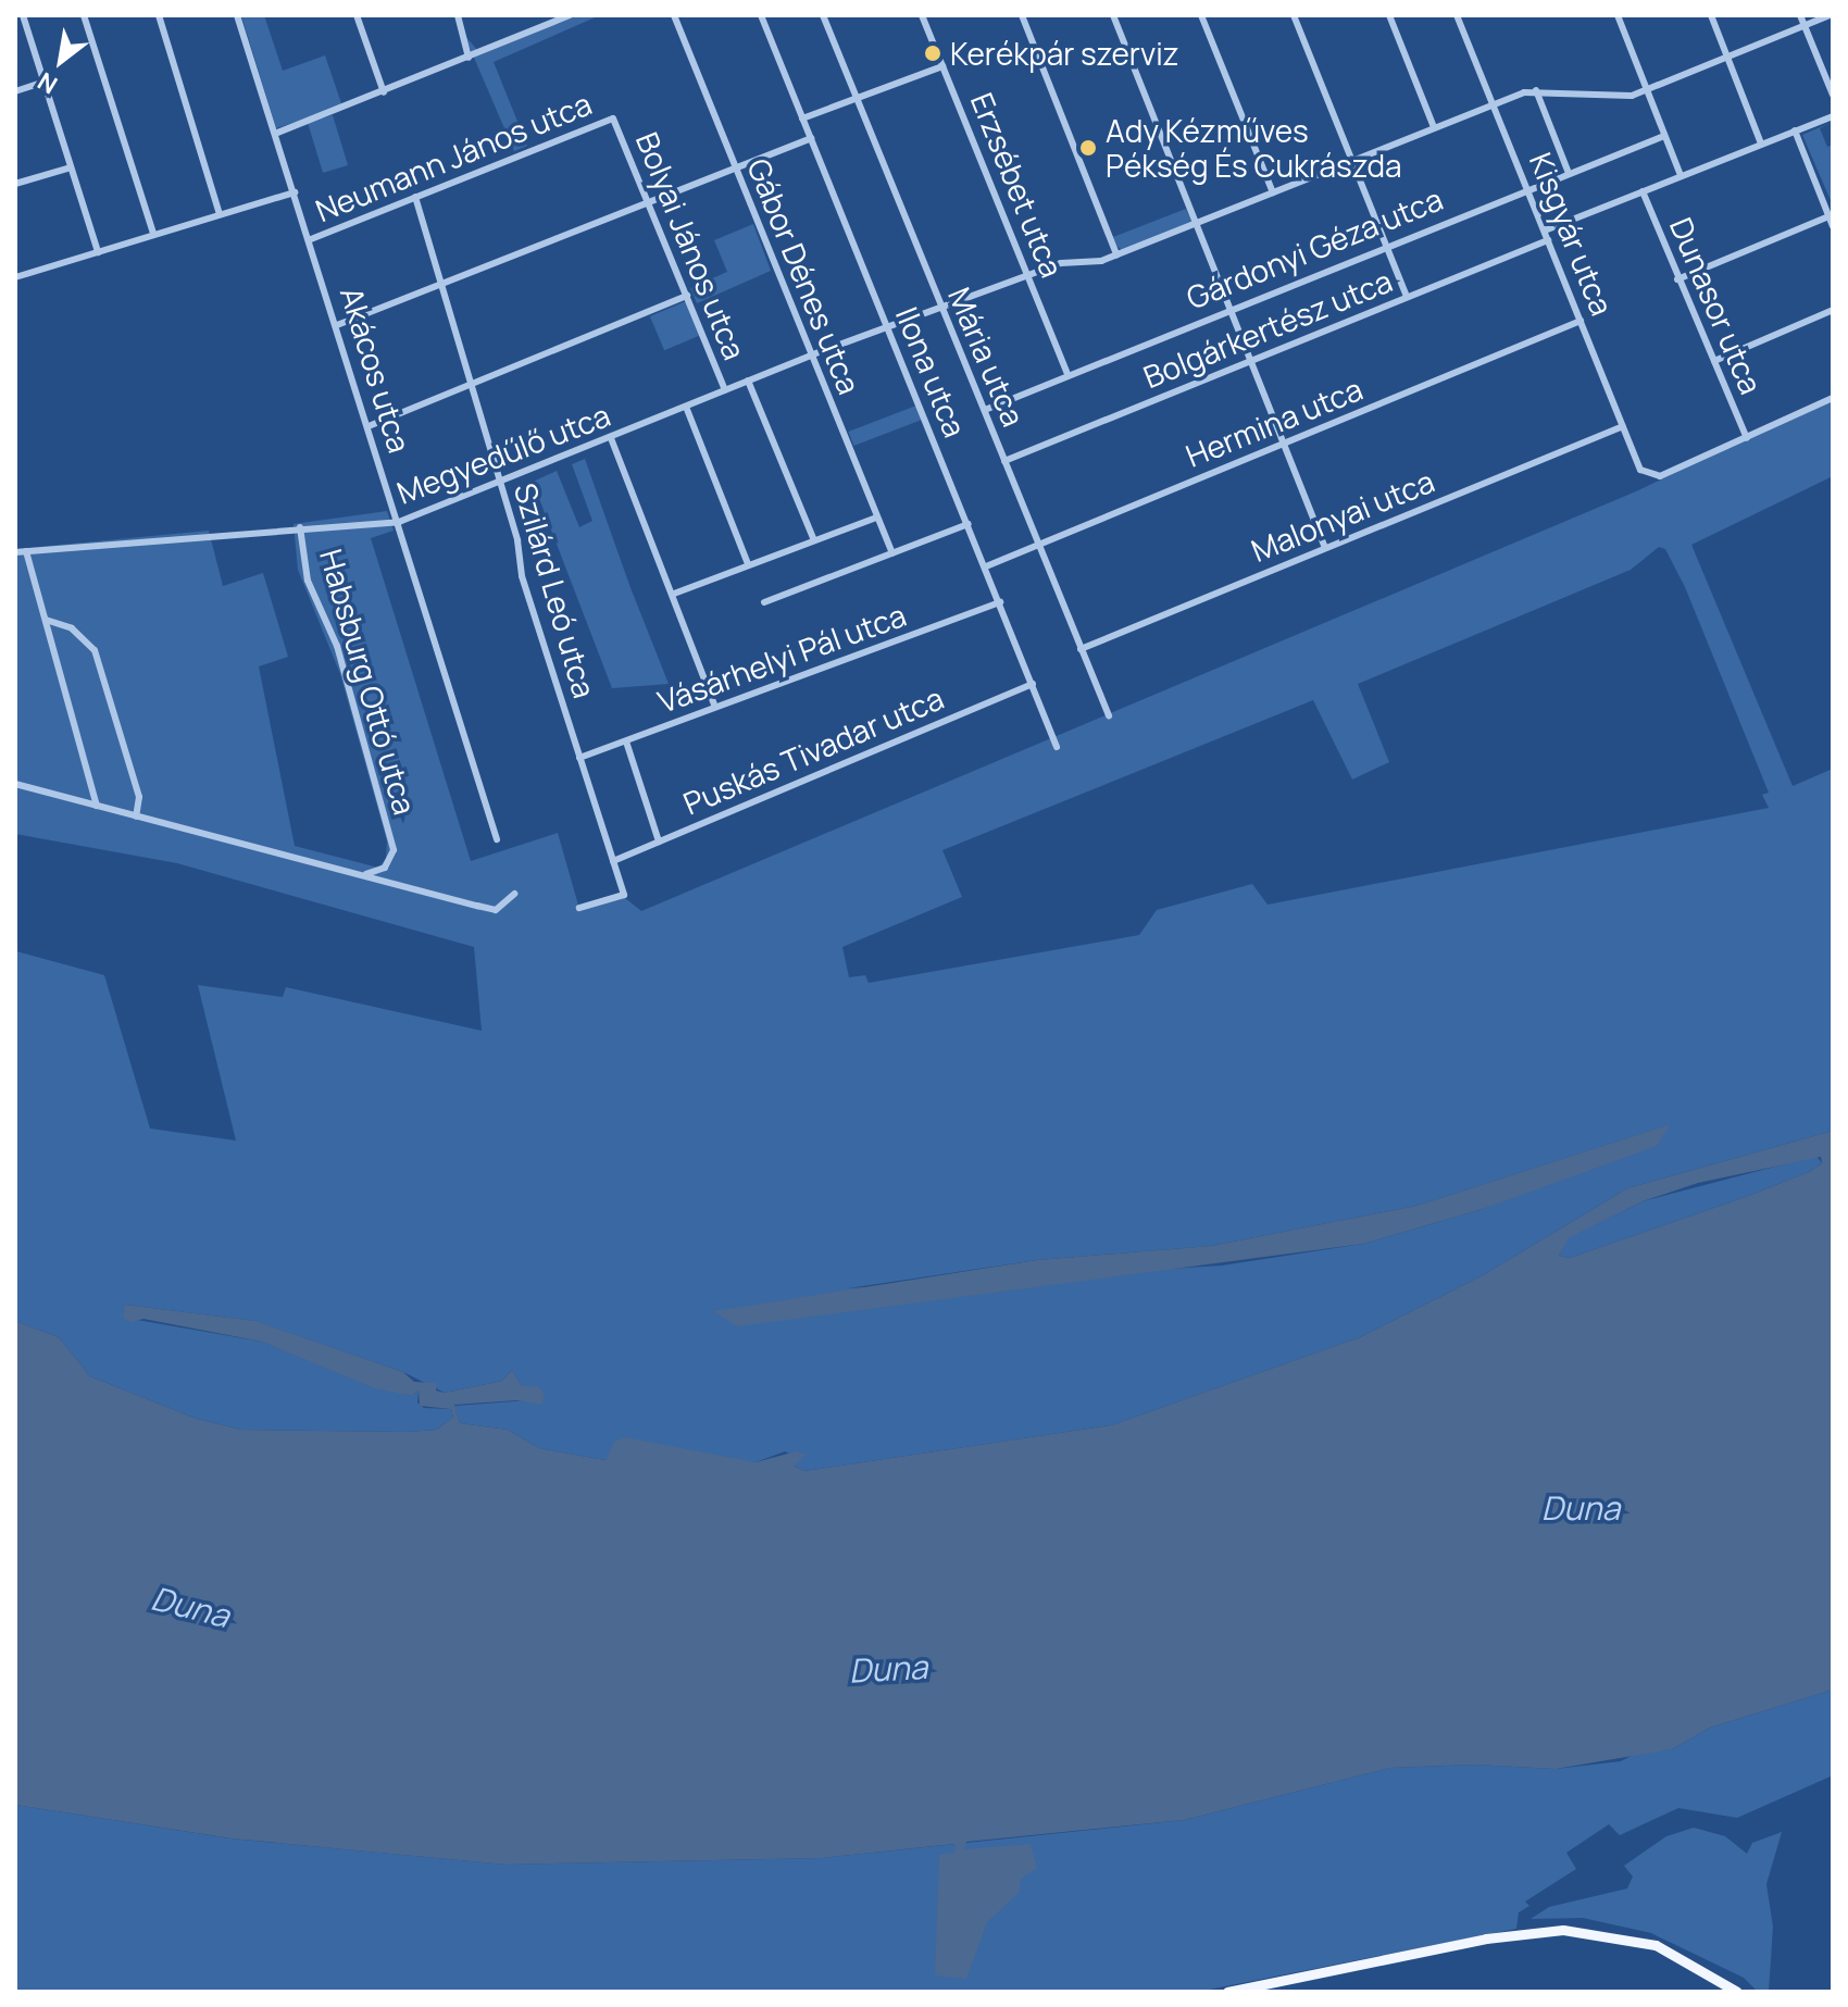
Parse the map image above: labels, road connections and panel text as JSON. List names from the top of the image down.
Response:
{
  "streets": {
    "street": [
      "Neumann János utca",
      "Erzsébet utca",
      "Kisgyár utca",
      "Bolyai János utca",
      "Gárdonyi Géza utca",
      "Gábor Dénes utca",
      "Dunasor utca",
      "Bolgárkertész utca",
      "Mária utca",
      "Akácos utca",
      "Ilona utca",
      "Hermina utca",
      "Megyedűlő utca",
      "Malonyai utca",
      "Szilárd Leó utca",
      "Vásárhelyi Pál utca",
      "Habsburg Ottó utca",
      "Puskás Tivadar utca"
    ]
  },
  "crossings": [
    ["Neumann János utca", "Bolyai János utca"],
    ["Neumann János utca", "Akácos utca"],
    ["Neumann János utca", "Szilárd Leó utca"],
    ["Erzsébet utca", "Gárdonyi Géza utca"],
    ["Erzsébet utca", "Megyedűlő utca"],
    ["Kisgyár utca", "Gárdonyi Géza utca"],
    ["Kisgyár utca", "Dunasor utca"],
    ["Kisgyár utca", "Bolgárkertész utca"],
    ["Kisgyár utca", "Hermina utca"],
    ["Kisgyár utca", "Megyedűlő utca"],
    ["Kisgyár utca", "Malonyai utca"],
    ["Bolyai János utca", "Megyedűlő utca"],
    ["Gárdonyi Géza utca", "Mária utca"],
    ["Gábor Dénes utca", "Megyedűlő utca"],
    ["Bolgárkertész utca", "Mária utca"],
    ["Mária utca", "Hermina utca"],
    ["Mária utca", "Megyedűlő utca"],
    ["Mária utca", "Malonyai utca"],
    ["Akácos utca", "Megyedűlő utca"],
    ["Ilona utca", "Hermina utca"],
    ["Ilona utca", "Megyedűlő utca"],
    ["Ilona utca", "Vásárhelyi Pál utca"],
    ["Ilona utca", "Puskás Tivadar utca"],
    ["Megyedűlő utca", "Szilárd Leó utca"],
    ["Megyedűlő utca", "Habsburg Ottó utca"],
    ["Szilárd Leó utca", "Vásárhelyi Pál utca"],
    ["Szilárd Leó utca", "Puskás Tivadar utca"]
  ],
  "water": ["Duna"],
  "places": ["Kerékpár szerviz", "Ady Kézműves Pékség És Cukrászda"],
  "north": "bottom left"
}
